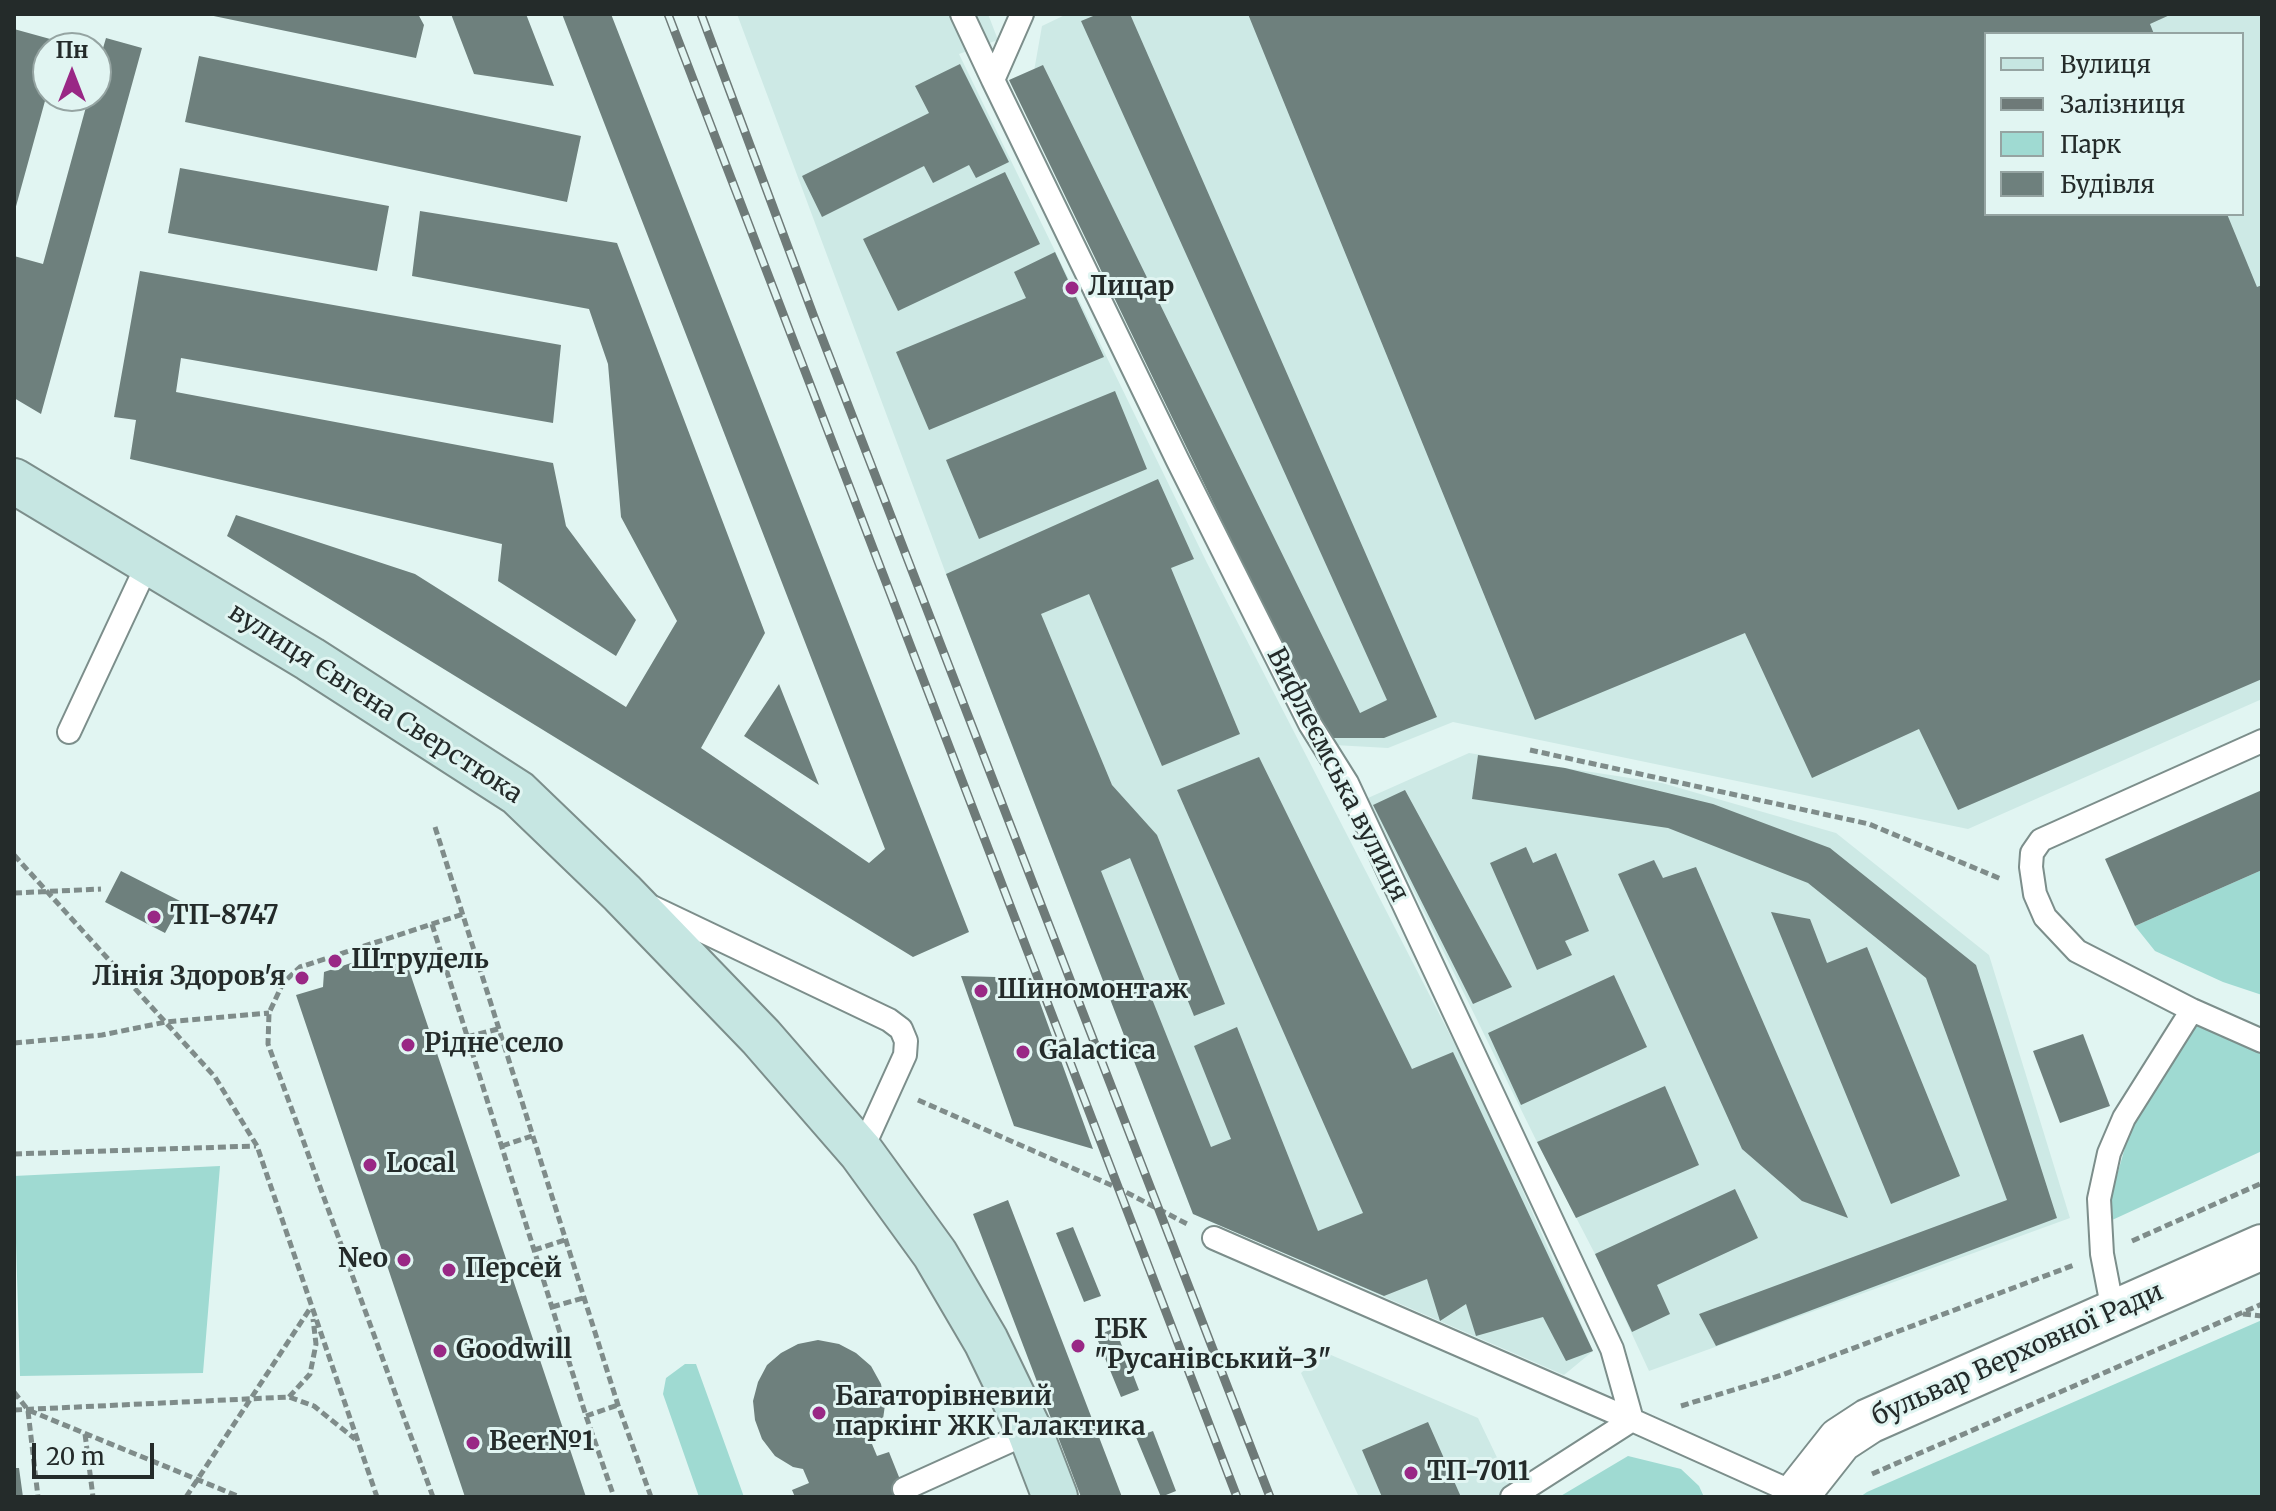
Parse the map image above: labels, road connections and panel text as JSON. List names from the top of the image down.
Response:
{
  "streets": {
    "main road": ["вулиця Євгена Сверстюка"],
    "street": ["бульвар Верховної Ради"],
    "lane": ["Вифлеємська вулиця"]
  },
  "places": [
    "Лицар",
    "ТП-8747",
    "Штрудель",
    "Лінія Здоров'я",
    "Шиномонтаж",
    "Рідне село",
    "Galactica",
    "Local",
    "Neo",
    "Персей",
    "ГБК \"Русанівський-3\"",
    "Goodwill",
    "Багаторівневий паркінг ЖК Галактика",
    "Beer№1",
    "ТП-7011"
  ],
  "legend": [
    "Вулиця",
    "Залізниця",
    "Парк",
    "Будівля"
  ],
  "scale_bar": "20 m",
  "north": "top"
}
